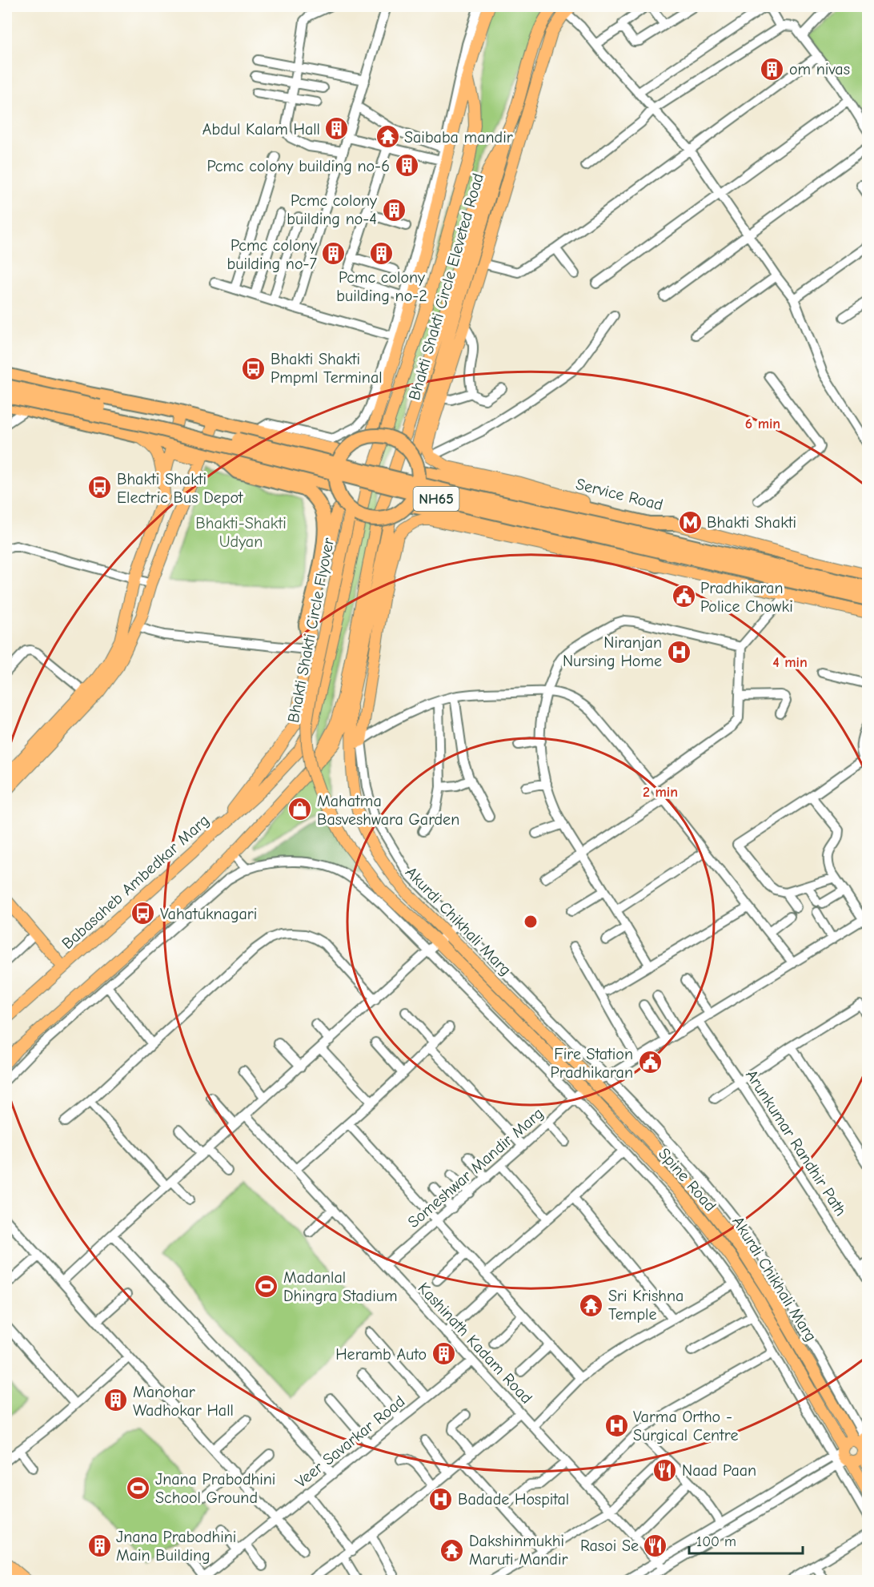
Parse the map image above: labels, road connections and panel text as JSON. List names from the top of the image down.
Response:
{
  "streets": {
    "highway": ["NH65"],
    "main road": [
      "Bhakti Shakti Circle Eleveted Road",
      "Service Road",
      "Bhakti Shakti Circle Flyover",
      "Babasaheb Ambedkar Marg",
      "Akurdi Chikhali Marg",
      "Spine Road"
    ],
    "street": [
      "Arunkumar Randhir Path",
      "Someshwar Mandir Marg",
      "Kashinath Kadam Road",
      "Veer Savarkar Road"
    ]
  },
  "crossings": [
    ["Bhakti Shakti Circle Eleveted Road", "Bhakti Shakti Circle Flyover"],
    ["Bhakti Shakti Circle Flyover", "Akurdi Chikhali Marg"],
    ["Akurdi Chikhali Marg", "Someshwar Mandir Marg"],
    ["Akurdi Chikhali Marg", "Spine Road"],
    ["Someshwar Mandir Marg", "Spine Road"],
    ["Someshwar Mandir Marg", "Kashinath Kadam Road"],
    ["Kashinath Kadam Road", "Veer Savarkar Road"]
  ],
  "parks": ["Bhakti-Shakti Udyan"],
  "places": {
    "building": [
      "om nivas",
      "Abdul Kalam Hall",
      "Pcmc colony building no-6",
      "Pcmc colony building no-4",
      "Pcmc colony building no-2",
      "Pcmc colony building no-7",
      "Heramb Auto",
      "Manohar Wadhokar Hall",
      "Jnana Prabodhini Main Building"
    ],
    "temple": ["Saibaba mandir", "Sri Krishna Temple", "Dakshinmukhi Maruti Mandir"],
    "bus stop": ["Bhakti Shakti Pmpml Terminal", "Bhakti Shakti Electric Bus Depot", "Vahatuknagari"],
    "metro station": ["Bhakti Shakti"],
    "public building": ["Pradhikaran Police Chowki", "Fire Station Pradhikaran"],
    "hospital": ["Niranjan Nursing Home", "Varma Ortho - Surgical Centre", "Badade Hospital"],
    "shop": ["Mahatma Basveshwara Garden"],
    "sports": ["Madanlal Dhingra Stadium", "Jnana Prabodhini School Ground"],
    "restaurant": ["Naad Paan", "Rasoi Se"]
  },
  "scale_bar": "100 m",
  "rings": ["6 min", "4 min", "2 min"]
}
